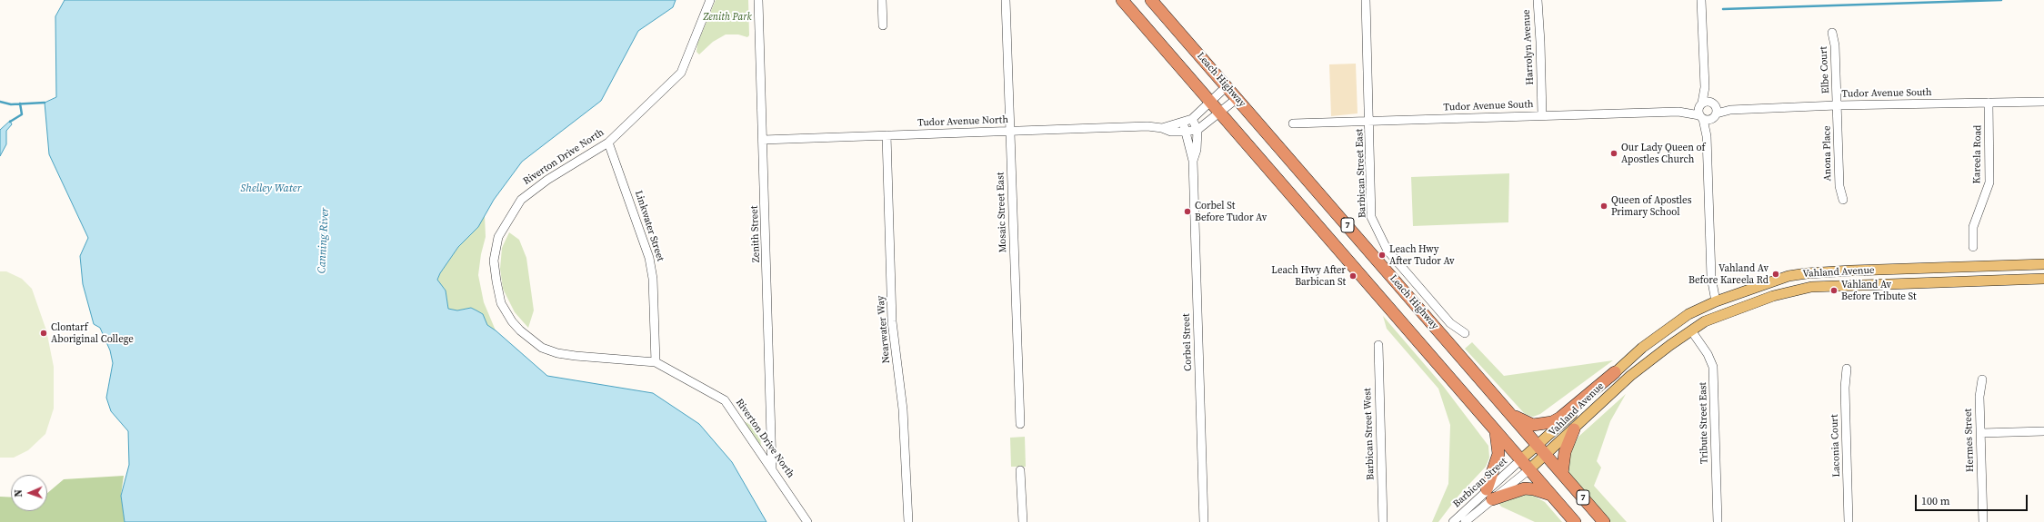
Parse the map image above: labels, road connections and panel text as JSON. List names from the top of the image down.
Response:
{
  "streets": {
    "highway": ["Leach Highway", "7"],
    "main road": ["Vahland Avenue"],
    "street": [
      "Harrolyn Avenue",
      "Elbe Court",
      "Tudor Avenue South",
      "Tudor Avenue North",
      "Anona Place",
      "Kareela Road",
      "Riverton Drive North",
      "Barbican Street East",
      "Mosaic Street East",
      "Linkwater Street",
      "Zenith Street",
      "Nearwater Way",
      "Corbel Street",
      "Tribute Street East",
      "Barbican Street West",
      "Hermes Street",
      "Laconia Court",
      "Barbican Street"
    ]
  },
  "crossings": [
    ["Harrolyn Avenue", "Tudor Avenue South"],
    ["Elbe Court", "Tudor Avenue South"],
    ["Elbe Court", "Anona Place"],
    ["Leach Highway", "Tudor Avenue North"],
    ["Leach Highway", "Vahland Avenue"],
    ["Tudor Avenue South", "Anona Place"],
    ["Tudor Avenue South", "Kareela Road"],
    ["Tudor Avenue South", "Barbican Street East"],
    ["Tudor Avenue North", "Mosaic Street East"],
    ["Tudor Avenue North", "7"],
    ["Tudor Avenue North", "Zenith Street"],
    ["Tudor Avenue North", "Nearwater Way"],
    ["Tudor Avenue North", "Corbel Street"],
    ["Riverton Drive North", "Linkwater Street"],
    ["Riverton Drive North", "Zenith Street"],
    ["7", "Vahland Avenue"],
    ["7", "Barbican Street"],
    ["Vahland Avenue", "Tribute Street East"],
    ["Vahland Avenue", "Barbican Street"]
  ],
  "water": ["Shelley Water", "Canning River"],
  "parks": ["Zenith Park"],
  "places": [
    "Our Lady Queen of Apostles Church",
    "Queen of Apostles Primary School",
    "Corbel St Before Tudor Av",
    "Leach Hwy After Tudor Av",
    "Vahland Av Before Kareela Rd",
    "Leach Hwy After Barbican St",
    "Vahland Av Before Tribute St",
    "Clontarf Aboriginal College"
  ],
  "scale_bar": "100 m",
  "north": "left"
}
